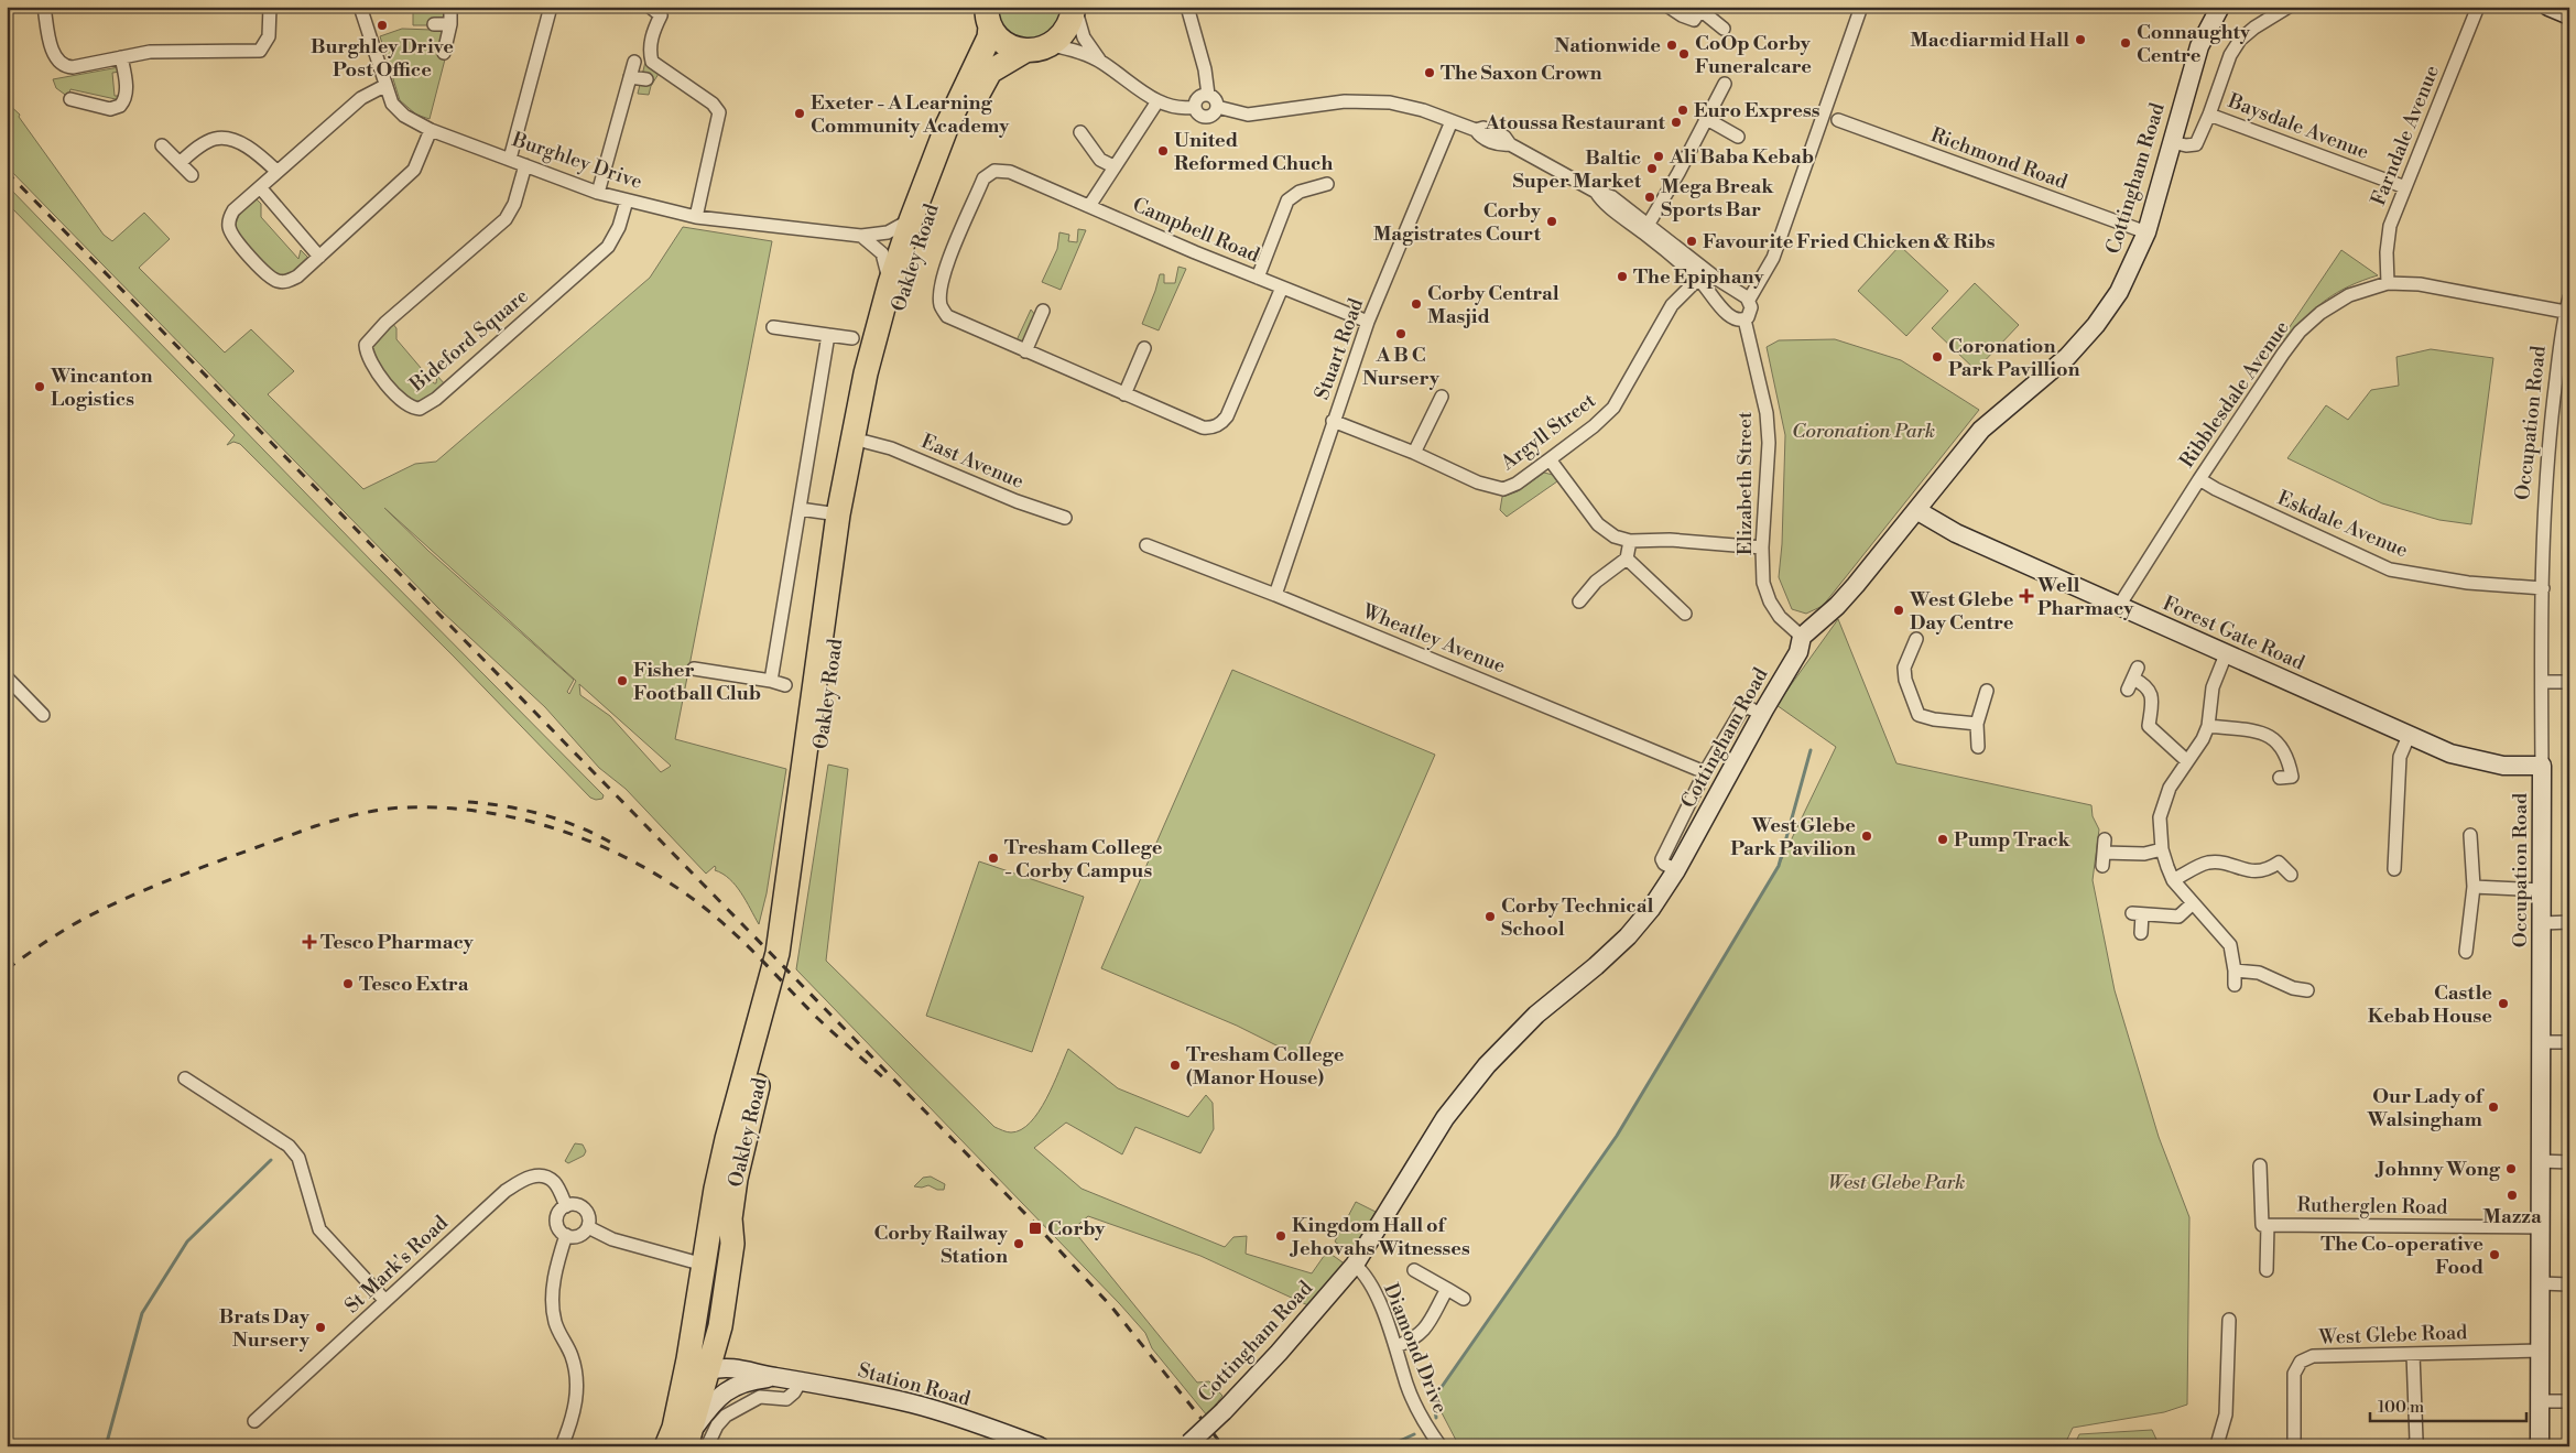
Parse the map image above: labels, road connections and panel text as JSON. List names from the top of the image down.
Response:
{
  "streets": {
    "highway": ["Oakley Road"],
    "street": [
      "Baysdale Avenue",
      "Farndale Avenue",
      "Richmond Road",
      "Burghley Drive",
      "Cottingham Road",
      "Campbell Road",
      "Bideford Square",
      "Stuart Road",
      "Ribblesdale Avenue",
      "Occupation Road",
      "Argyll Street",
      "East Avenue",
      "Elizabeth Street",
      "Eskdale Avenue",
      "Forest Gate Road",
      "Wheatley Avenue",
      "Rutherglen Road",
      "St Mark's Road",
      "West Glebe Road",
      "Diamond Drive",
      "Station Road"
    ]
  },
  "crossings": [
    ["Baysdale Avenue", "Farndale Avenue"],
    ["Farndale Avenue", "Ribblesdale Avenue"],
    ["Richmond Road", "Cottingham Road"],
    ["Burghley Drive", "Oakley Road"],
    ["Burghley Drive", "Bideford Square"],
    ["Cottingham Road", "Elizabeth Street"],
    ["Cottingham Road", "Forest Gate Road"],
    ["Cottingham Road", "Diamond Drive"],
    ["Campbell Road", "Stuart Road"],
    ["Oakley Road", "East Avenue"],
    ["Oakley Road", "Station Road"],
    ["Stuart Road", "Argyll Street"],
    ["Stuart Road", "Wheatley Avenue"],
    ["Ribblesdale Avenue", "Occupation Road"],
    ["Ribblesdale Avenue", "Eskdale Avenue"],
    ["Ribblesdale Avenue", "Forest Gate Road"],
    ["Occupation Road", "Eskdale Avenue"],
    ["Occupation Road", "Forest Gate Road"],
    ["Occupation Road", "Rutherglen Road"],
    ["Occupation Road", "West Glebe Road"]
  ],
  "parks": ["Coronation Park", "West Glebe Park"],
  "places": {
    "other": [
      "Burghley Drive Post Office",
      "Macdiarmid Hall",
      "Connaughty Centre",
      "Nationwide",
      "CoOp Corby Funeralcare",
      "The Saxon Crown",
      "Euro Express",
      "Exeter - A Learning Community Academy",
      "Atoussa Restaurant",
      "United Reformed Chuch",
      "Ali Baba Kebab",
      "Baltic Super Market",
      "Mega Break Sports Bar",
      "Corby Magistrates Court",
      "Favourite Fried Chicken & Ribs",
      "The Epiphany",
      "Corby Central Masjid",
      "A B C Nursery",
      "Coronation Park Pavillion",
      "Wincanton Logistics",
      "West Glebe Day Centre",
      "Fisher Football Club",
      "West Glebe Park Pavilion",
      "Pump Track",
      "Tresham College - Corby Campus",
      "Corby Technical School",
      "Tesco Extra",
      "Castle Kebab House",
      "Tresham College (Manor House)",
      "Our Lady of Walsingham",
      "Johnny Wong",
      "Mazza",
      "Kingdom Hall of Jehovahs Witnesses",
      "Corby Railway Station",
      "The Co-operative Food",
      "Brats Day Nursery"
    ],
    "health": ["Well Pharmacy", "Tesco Pharmacy"],
    "transit": ["Corby"]
  },
  "scale_bar": "100 m"
}
